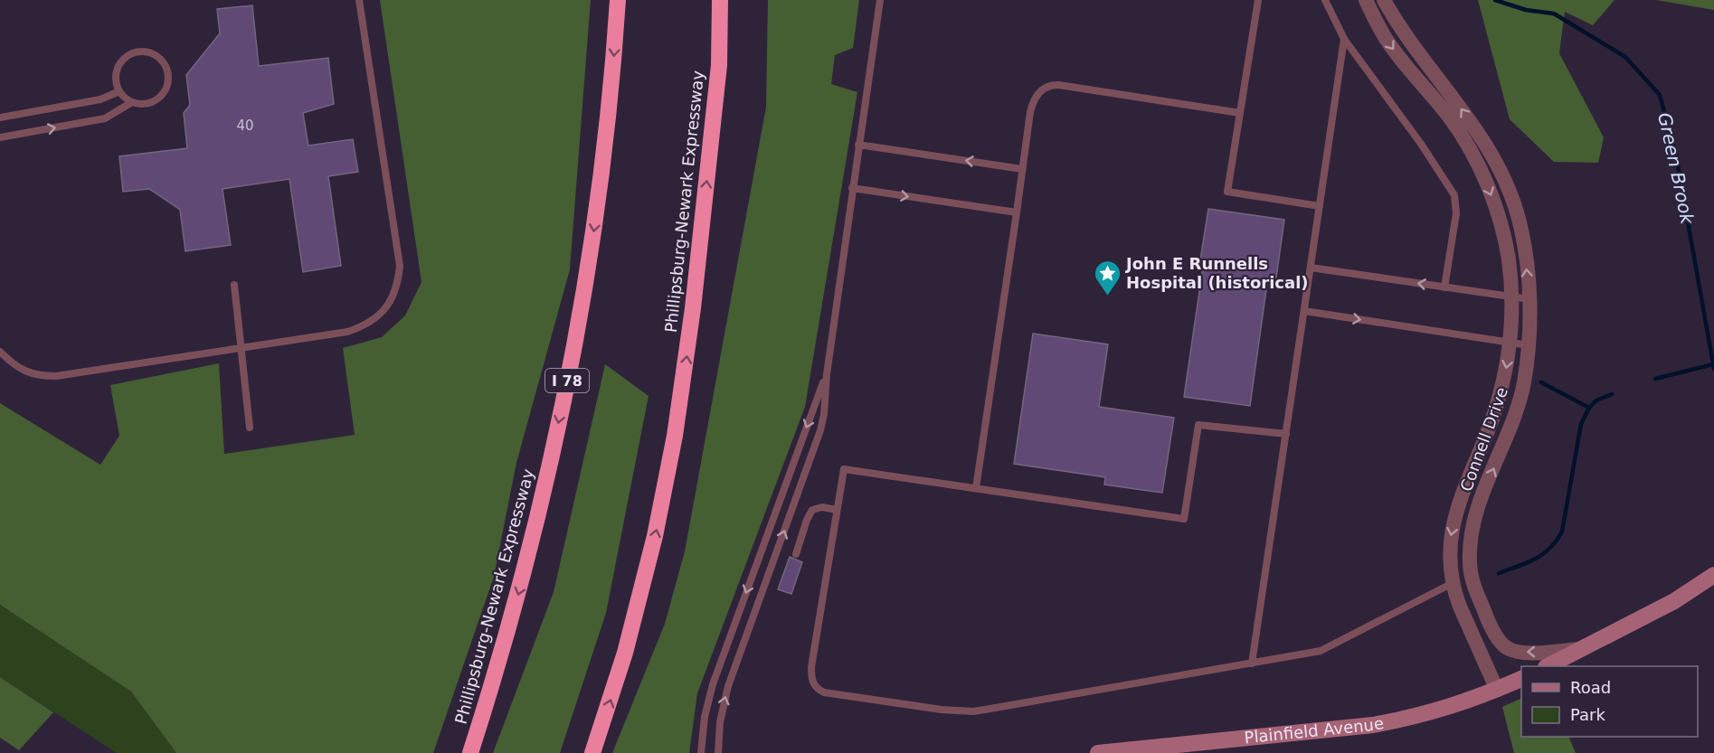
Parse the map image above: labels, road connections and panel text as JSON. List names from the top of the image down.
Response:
{
  "streets": {
    "highway": ["Phillipsburg-Newark Expressway", "I 78"],
    "main road": ["Plainfield Avenue"],
    "street": ["Connell Drive"]
  },
  "crossings": [
    ["Connell Drive", "Plainfield Avenue"]
  ],
  "water": ["Green Brook"],
  "places": {
    "place": ["John E Runnells Hospital (historical)"]
  },
  "house_numbers": ["40"],
  "legend": ["Road", "Park"]
}
